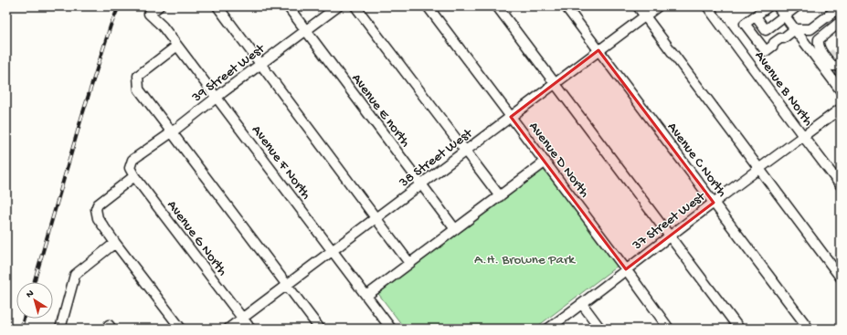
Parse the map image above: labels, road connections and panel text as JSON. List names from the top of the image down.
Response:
{
  "streets": {
    "street": [
      "39 Street West",
      "Avenue B North",
      "Avenue E north",
      "38 Street West",
      "Avenue D North",
      "Avenue C North",
      "Avenue F North",
      "37 Street West",
      "Avenue G North"
    ]
  },
  "crossings": [
    ["39 Street West", "Avenue E north"],
    ["39 Street West", "Avenue F North"],
    ["39 Street West", "Avenue G North"],
    ["Avenue B North", "37 Street West"],
    ["Avenue E north", "38 Street West"],
    ["38 Street West", "Avenue D North"],
    ["38 Street West", "Avenue C North"],
    ["38 Street West", "Avenue F North"],
    ["38 Street West", "Avenue G North"],
    ["Avenue D North", "37 Street West"],
    ["Avenue C North", "37 Street West"]
  ],
  "parks": ["A.H. Browne Park"],
  "north": "top left"
}
